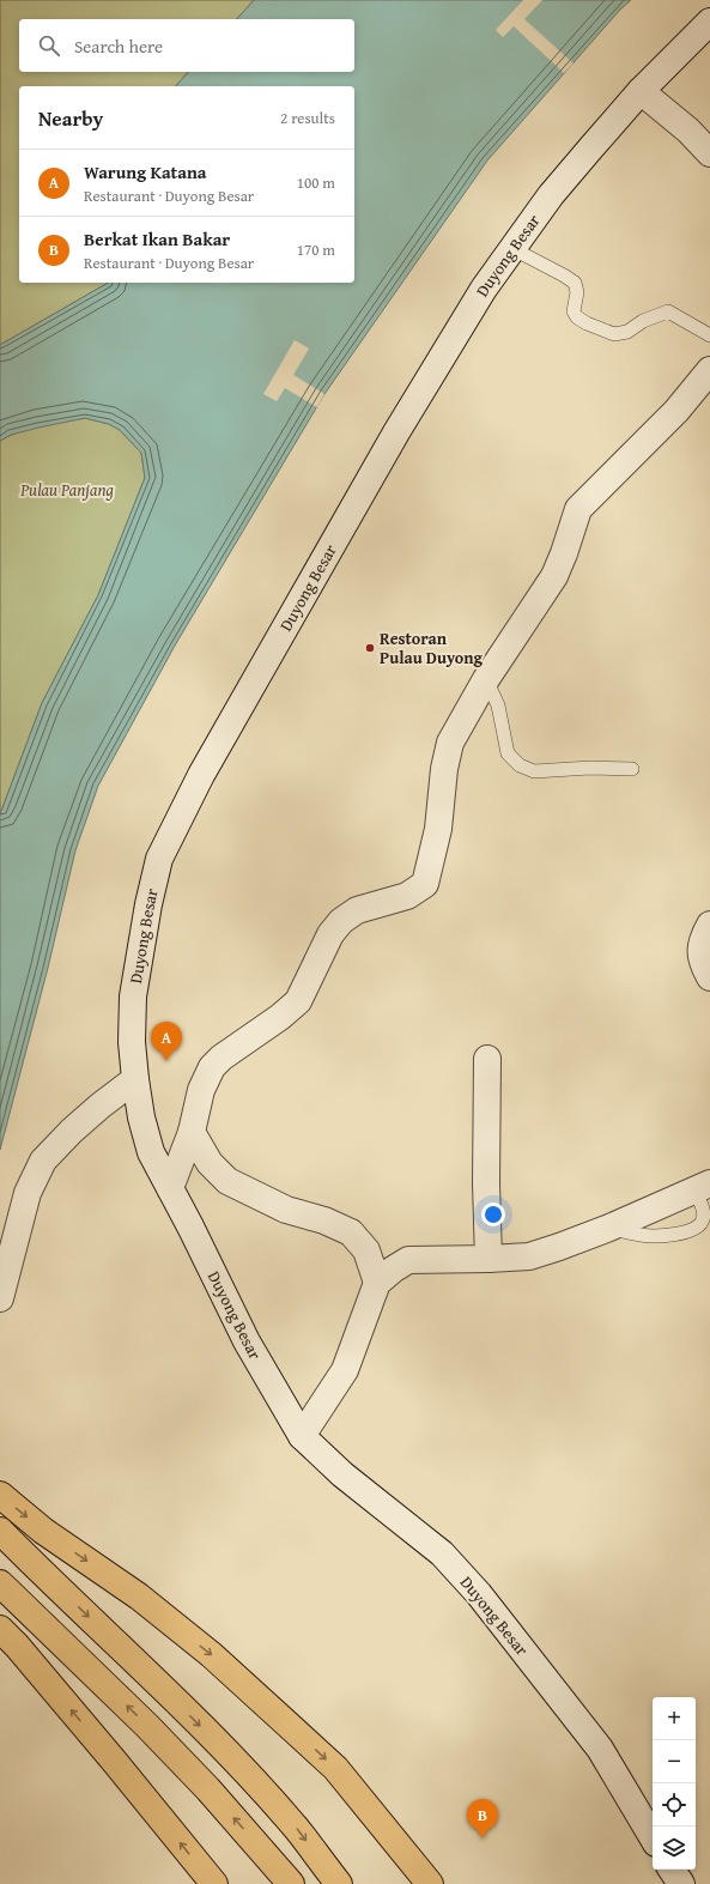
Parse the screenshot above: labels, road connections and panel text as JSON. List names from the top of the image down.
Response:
{
  "streets": {
    "street": ["Duyong Besar"]
  },
  "parks": ["Pulau Panjang"],
  "places": ["Restoran Pulau Duyong"],
  "page": {
    "search": "Search here",
    "heading": ["Nearby", "2 results"],
    "list": [
      {
        "mark": "A",
        "name": "Warung Katana",
        "note": "Restaurant · Duyong Besar",
        "value": "100 m"
      },
      {
        "mark": "B",
        "name": "Berkat Ikan Bakar",
        "note": "Restaurant · Duyong Besar",
        "value": "170 m"
      }
    ],
    "pins": ["A", "B"],
    "map_buttons": ["+", "−"]
  }
}
